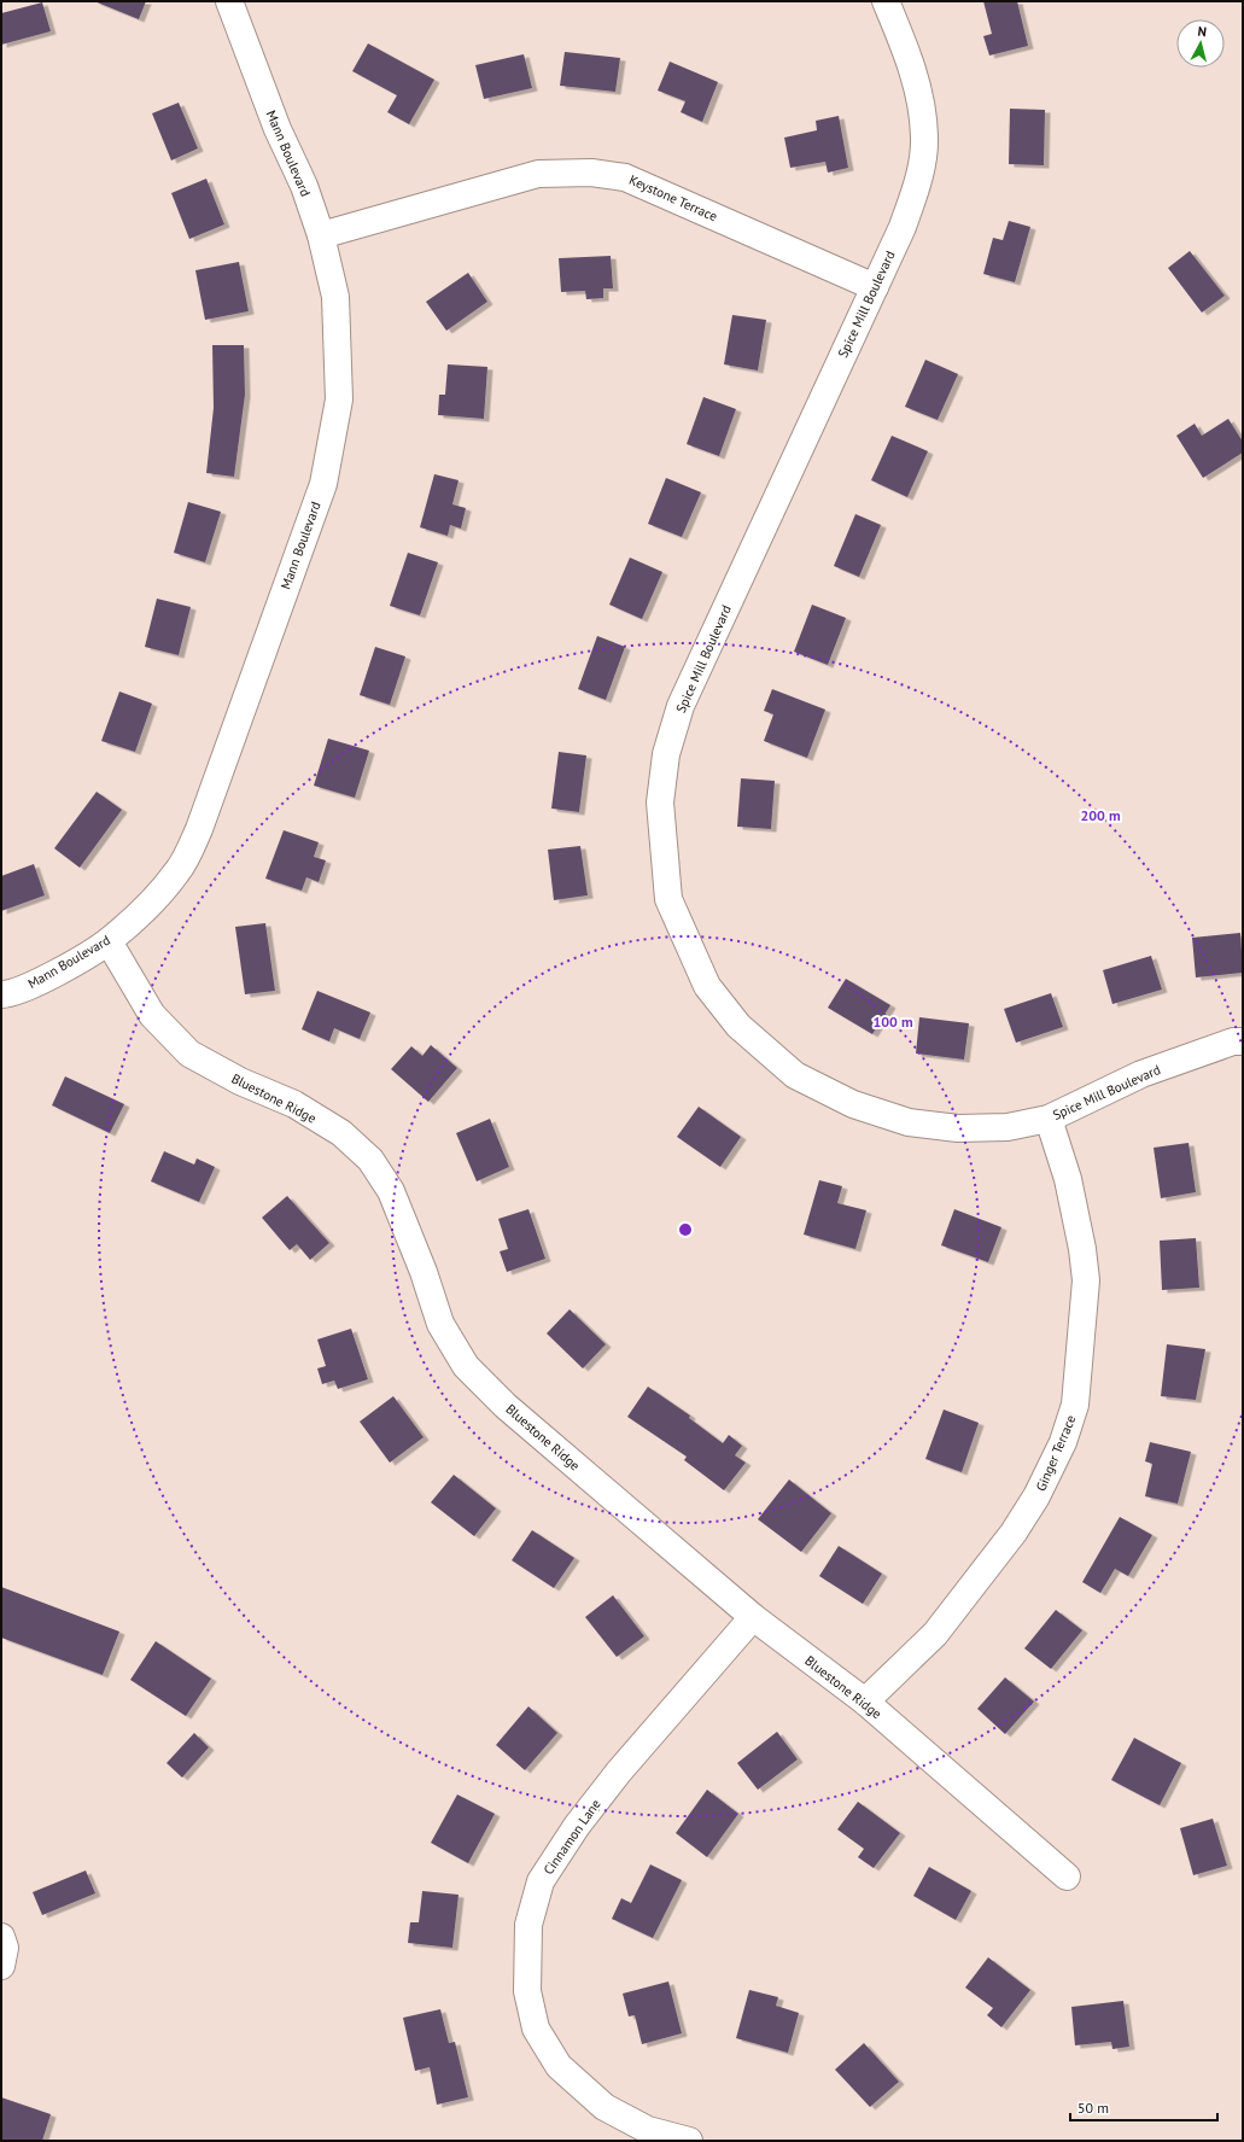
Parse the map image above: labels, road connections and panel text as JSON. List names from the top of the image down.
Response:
{
  "streets": {
    "street": [
      "Mann Boulevard",
      "Keystone Terrace",
      "Spice Mill Boulevard",
      "Bluestone Ridge",
      "Ginger Terrace",
      "Cinnamon Lane"
    ]
  },
  "crossings": [
    ["Mann Boulevard", "Keystone Terrace"],
    ["Mann Boulevard", "Bluestone Ridge"],
    ["Keystone Terrace", "Spice Mill Boulevard"],
    ["Spice Mill Boulevard", "Ginger Terrace"],
    ["Bluestone Ridge", "Ginger Terrace"],
    ["Bluestone Ridge", "Cinnamon Lane"]
  ],
  "scale_bar": "50 m",
  "north": "top",
  "rings": ["200 m", "100 m"]
}
